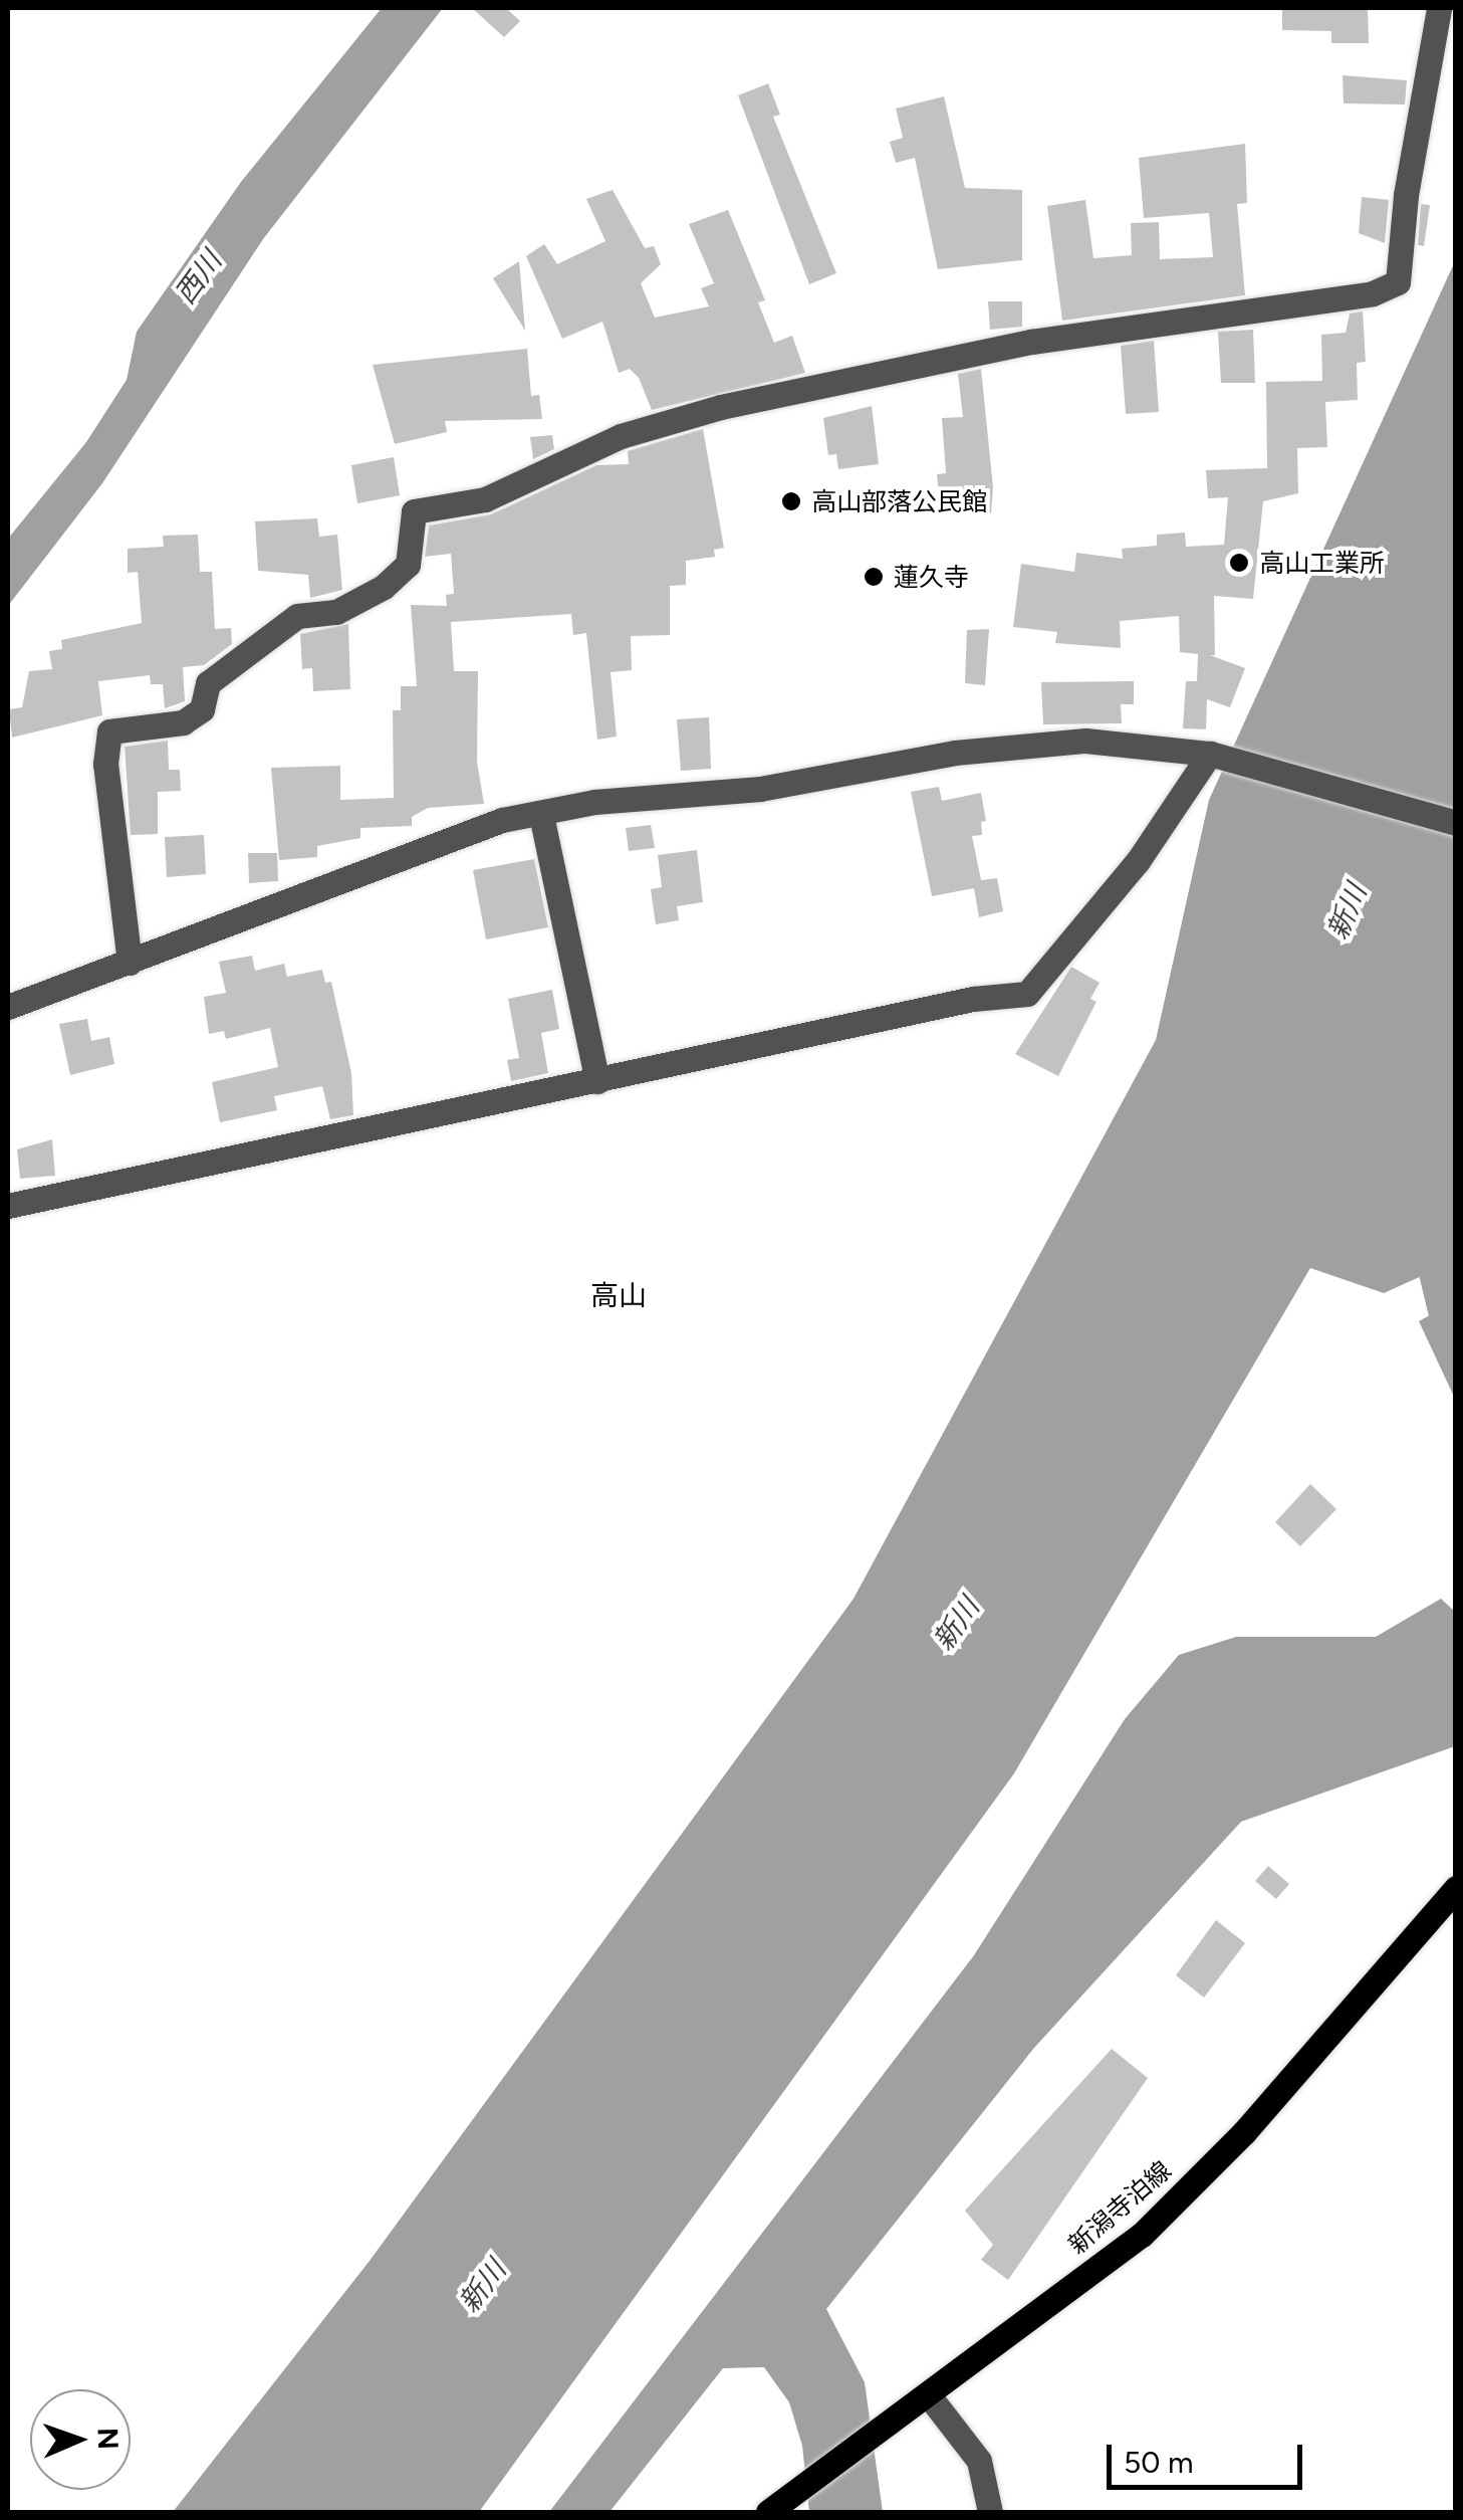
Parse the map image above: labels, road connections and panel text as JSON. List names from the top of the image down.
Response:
{
  "streets": {
    "main road": ["新潟寺泊線"]
  },
  "districts": ["高山"],
  "water": ["西川", "新川"],
  "places": ["高山部落公民館", "高山工業所", "蓮久寺"],
  "scale_bar": "50 m",
  "north": "right"
}
